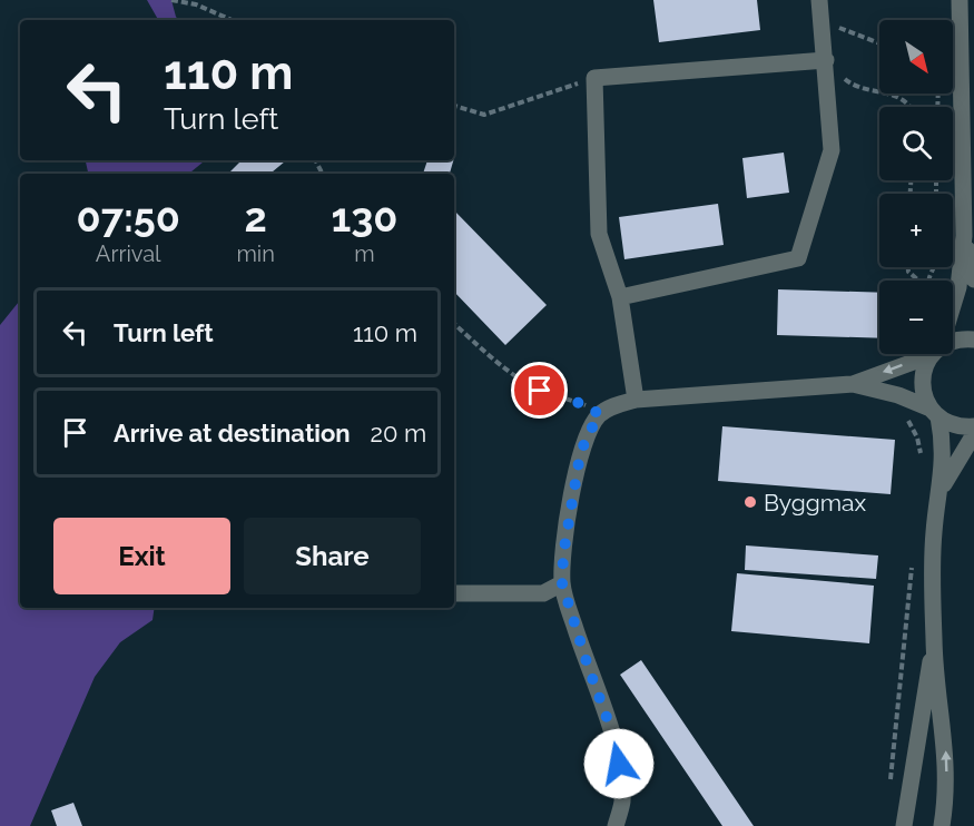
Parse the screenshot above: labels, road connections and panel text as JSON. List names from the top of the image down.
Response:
{
  "places": ["Byggmax"],
  "north": "bottom right",
  "page": {
    "map_buttons": ["+", "−"],
    "turn": ["110 m", "Turn left"],
    "eta": [
      "07:50",
      "Arrival",
      "2",
      "min",
      "130",
      "m"
    ],
    "list": [
      {
        "name": "Turn left",
        "value": "110 m"
      },
      {
        "name": "Arrive at destination",
        "value": "20 m"
      }
    ],
    "buttons": ["Exit", "Share"]
  }
}
